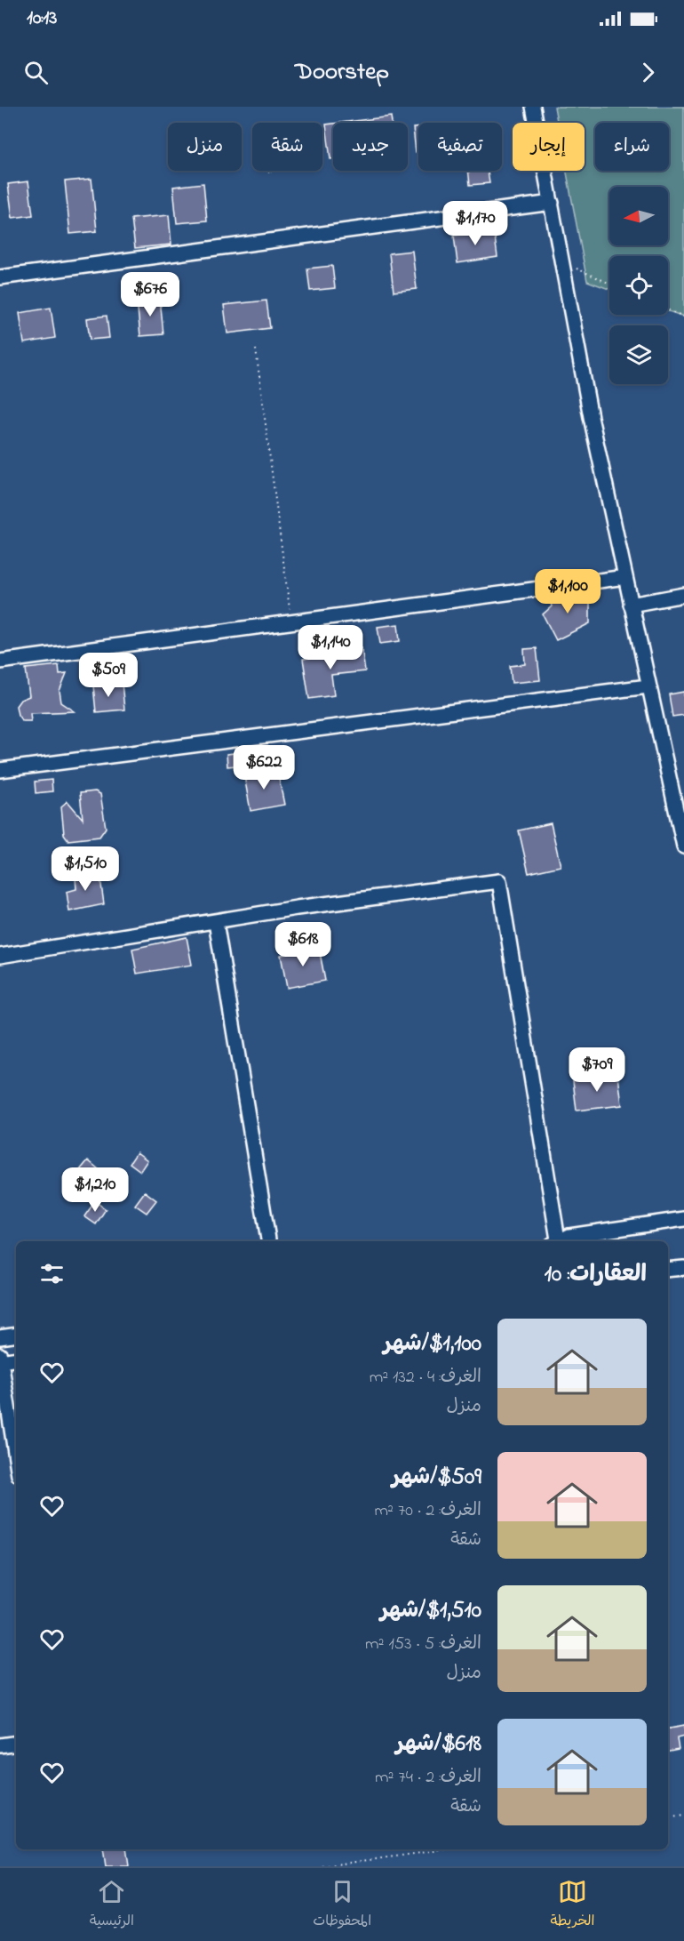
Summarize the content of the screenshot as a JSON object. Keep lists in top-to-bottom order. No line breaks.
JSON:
{"north":"left","page":{"status":"10:13","header":"Doorstep","chip":["شراء","إيجار","تصفية","جديد","شقة","منزل"],"price":["$1,170","$676","$1,100","$1,140","$509","$622","$1,510","$618","$709","$1,210"],"heading":"العقارات: 10","list":[{"name":"$1,100/شهر","note":"الغرف: 4 · 132 m² · منزل"},{"name":"$509/شهر","note":"الغرف: 2 · 70 m² · شقة"},{"name":"$1,510/شهر","note":"الغرف: 5 · 153 m² · منزل"},{"name":"$618/شهر","note":"الغرف: 2 · 74 m² · شقة"}],"tabs":["الخريطة","المحفوظات","الرئيسية"]}}
